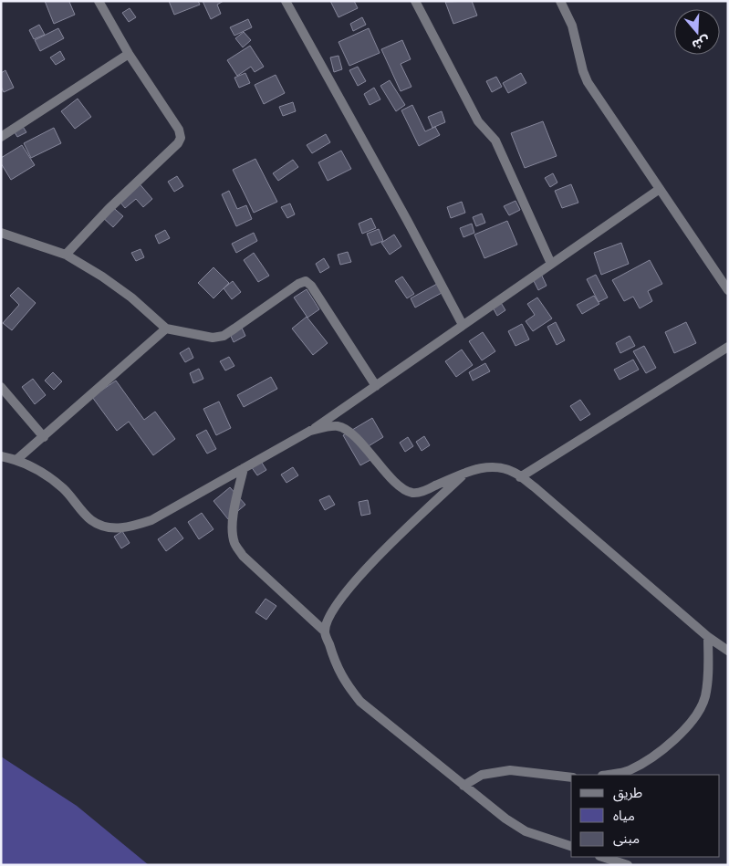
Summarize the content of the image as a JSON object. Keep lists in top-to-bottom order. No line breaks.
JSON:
{"legend":["طريق","مياه","مبنى"],"north":"bottom"}
